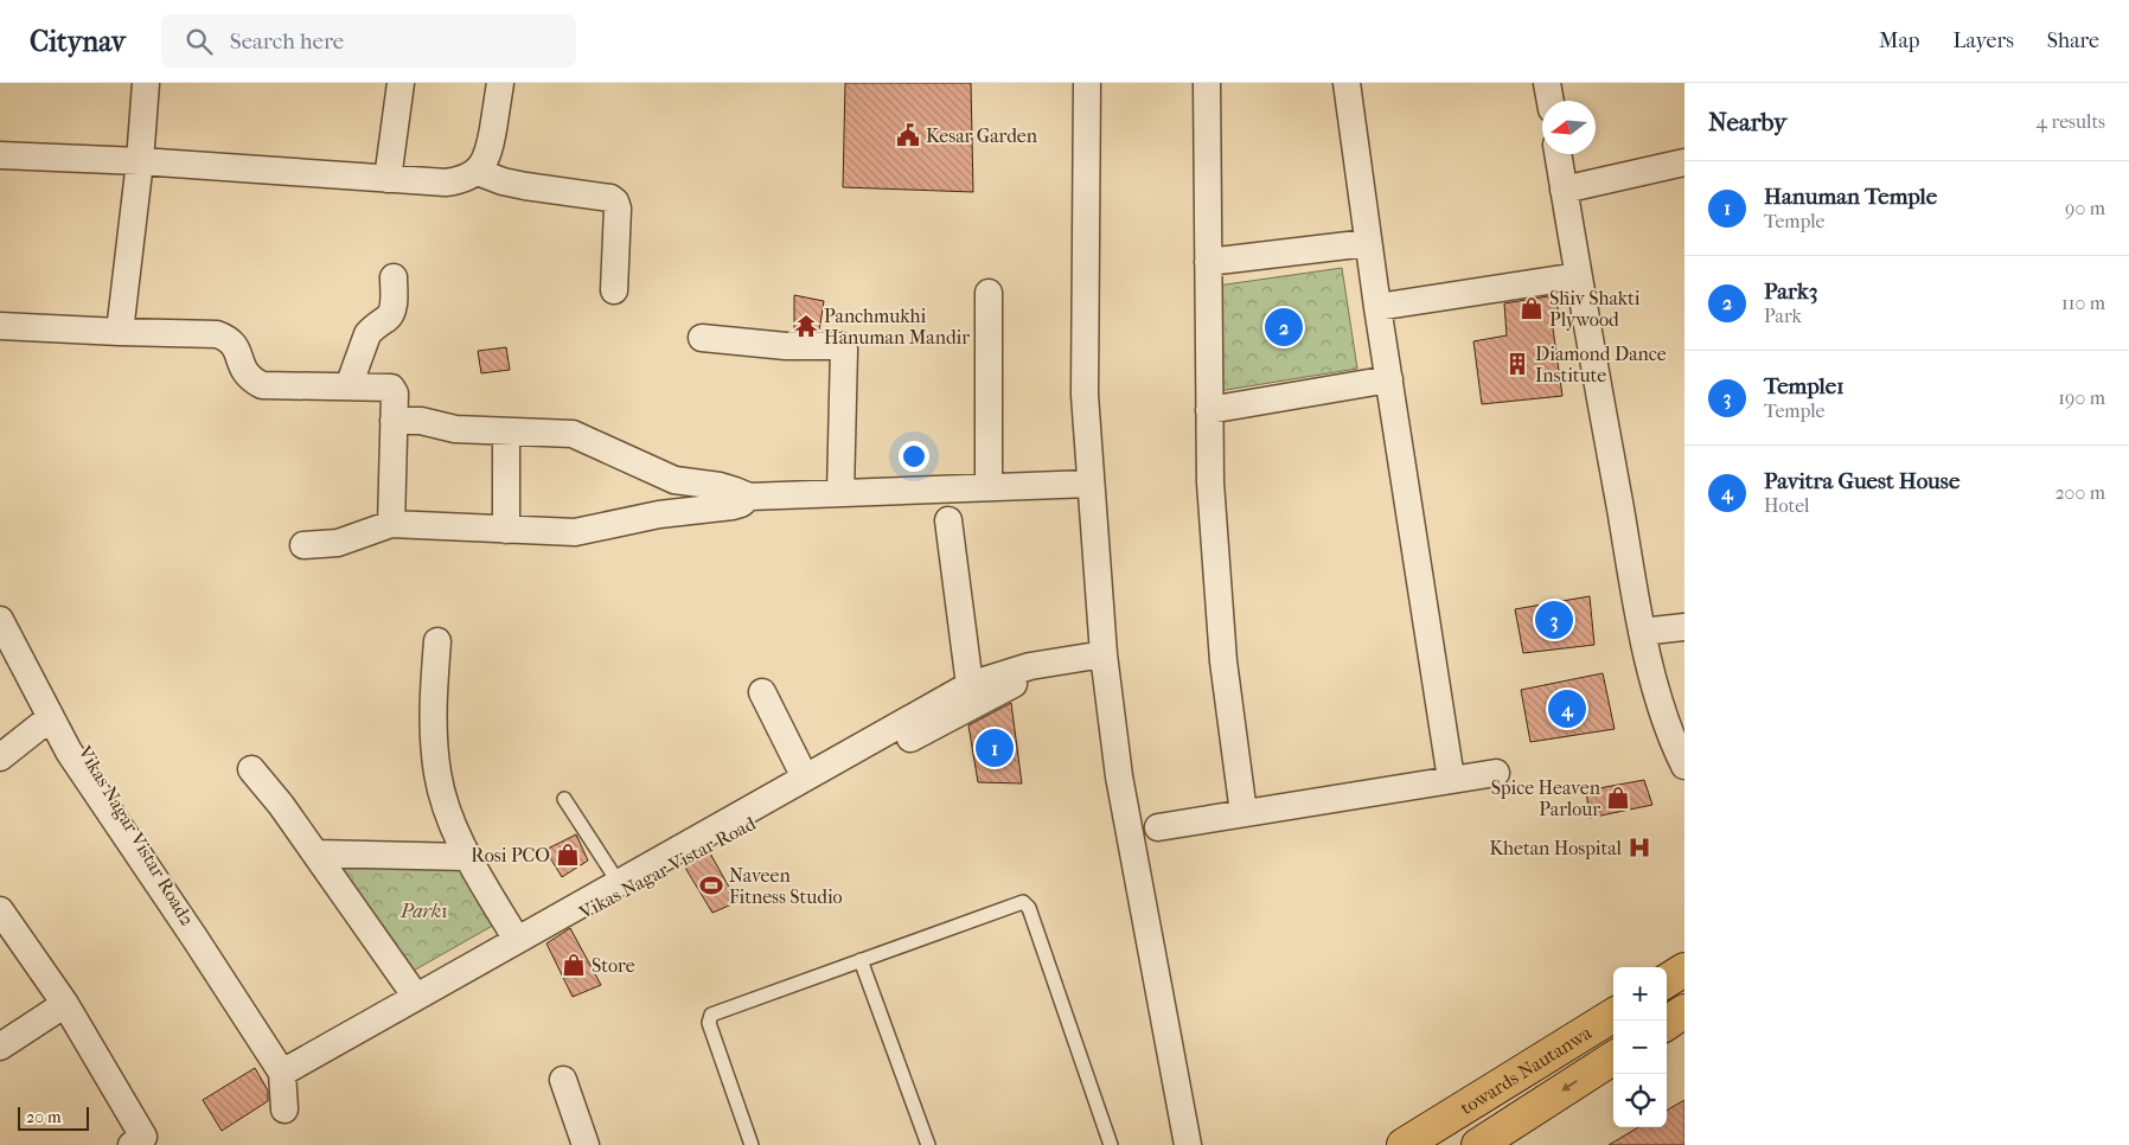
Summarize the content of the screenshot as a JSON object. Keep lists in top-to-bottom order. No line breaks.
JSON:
{"streets":{"main road":["towards Nautanwa"],"street":["Vikas Nagar Vistar Road2","Vikas Nagar Vistar Road"]},"crossings":[["Vikas Nagar Vistar Road2","Vikas Nagar Vistar Road"]],"parks":["Park1"],"places":{"public building":["Kesar Garden"],"shop":["Shiv Shakti Plywood","Spice Heaven Parlour","Rosi PCO","Store"],"temple":["Panchmukhi Hanuman Mandir"],"building":["Diamond Dance Institute"],"hospital":["Khetan Hospital"],"sports":["Naveen Fitness Studio"]},"scale_bar":"20 m","north":"left","page":{"header":"Citynav","search":"Search here","nav":["Map","Layers","Share"],"heading":["Nearby","4 results"],"list":[{"mark":"1","name":"Hanuman Temple","note":"Temple","value":"90 m"},{"mark":"2","name":"Park3","note":"Park","value":"110 m"},{"mark":"3","name":"Temple1","note":"Temple","value":"190 m"},{"mark":"4","name":"Pavitra Guest House","note":"Hotel","value":"200 m"}],"pins":["2","3","4","1"],"map_buttons":["+","−"],"scale":"20 m"}}
